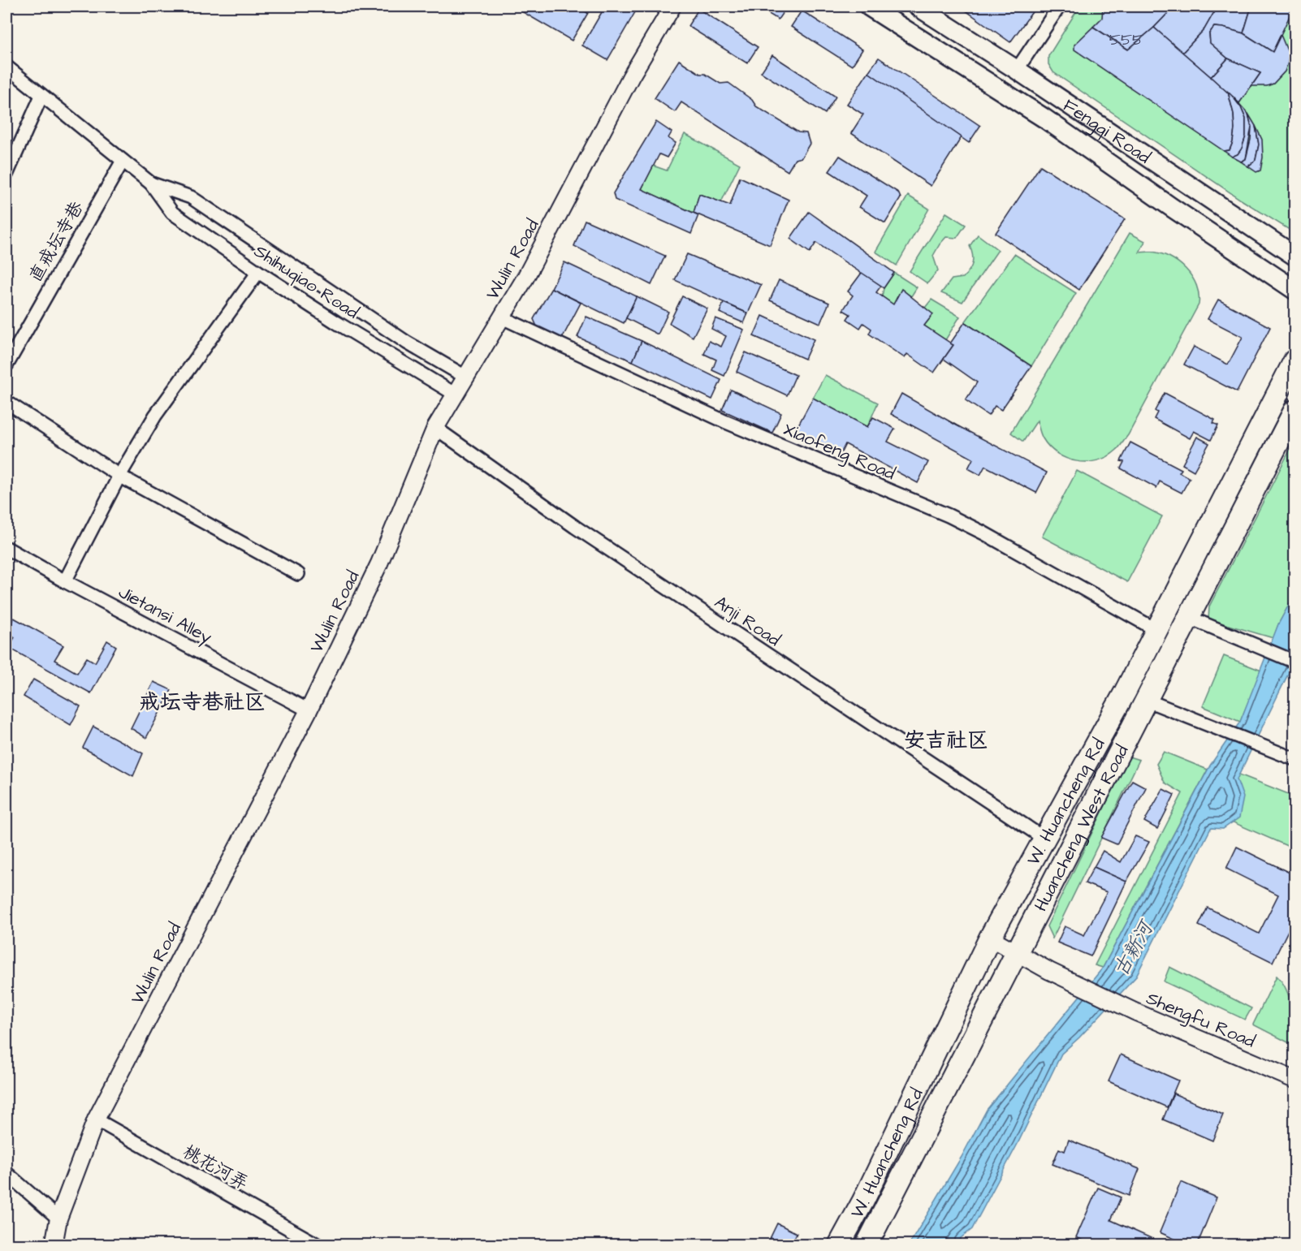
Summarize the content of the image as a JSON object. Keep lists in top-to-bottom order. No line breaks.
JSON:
{"streets":{"main road":["Fengqi Road","W. Huancheng Rd","Huancheng West Road"],"street":["直戒坛寺巷","Wulin Road","Shihuqiao Road","Xiaofeng Road","Jietansi Alley","Anji Road","Shengfu Road","桃花河弄"]},"crossings":[["直戒坛寺巷","Shihuqiao Road"],["Wulin Road","Shihuqiao Road"],["Wulin Road","Xiaofeng Road"],["Wulin Road","Jietansi Alley"],["Wulin Road","Anji Road"],["Wulin Road","桃花河弄"],["Xiaofeng Road","W. Huancheng Rd"],["Anji Road","W. Huancheng Rd"],["W. Huancheng Rd","Shengfu Road"],["Huancheng West Road","Shengfu Road"]],"districts":["戒坛寺巷社区","安吉社区"],"water":["古新河"],"house_numbers":["555"]}
